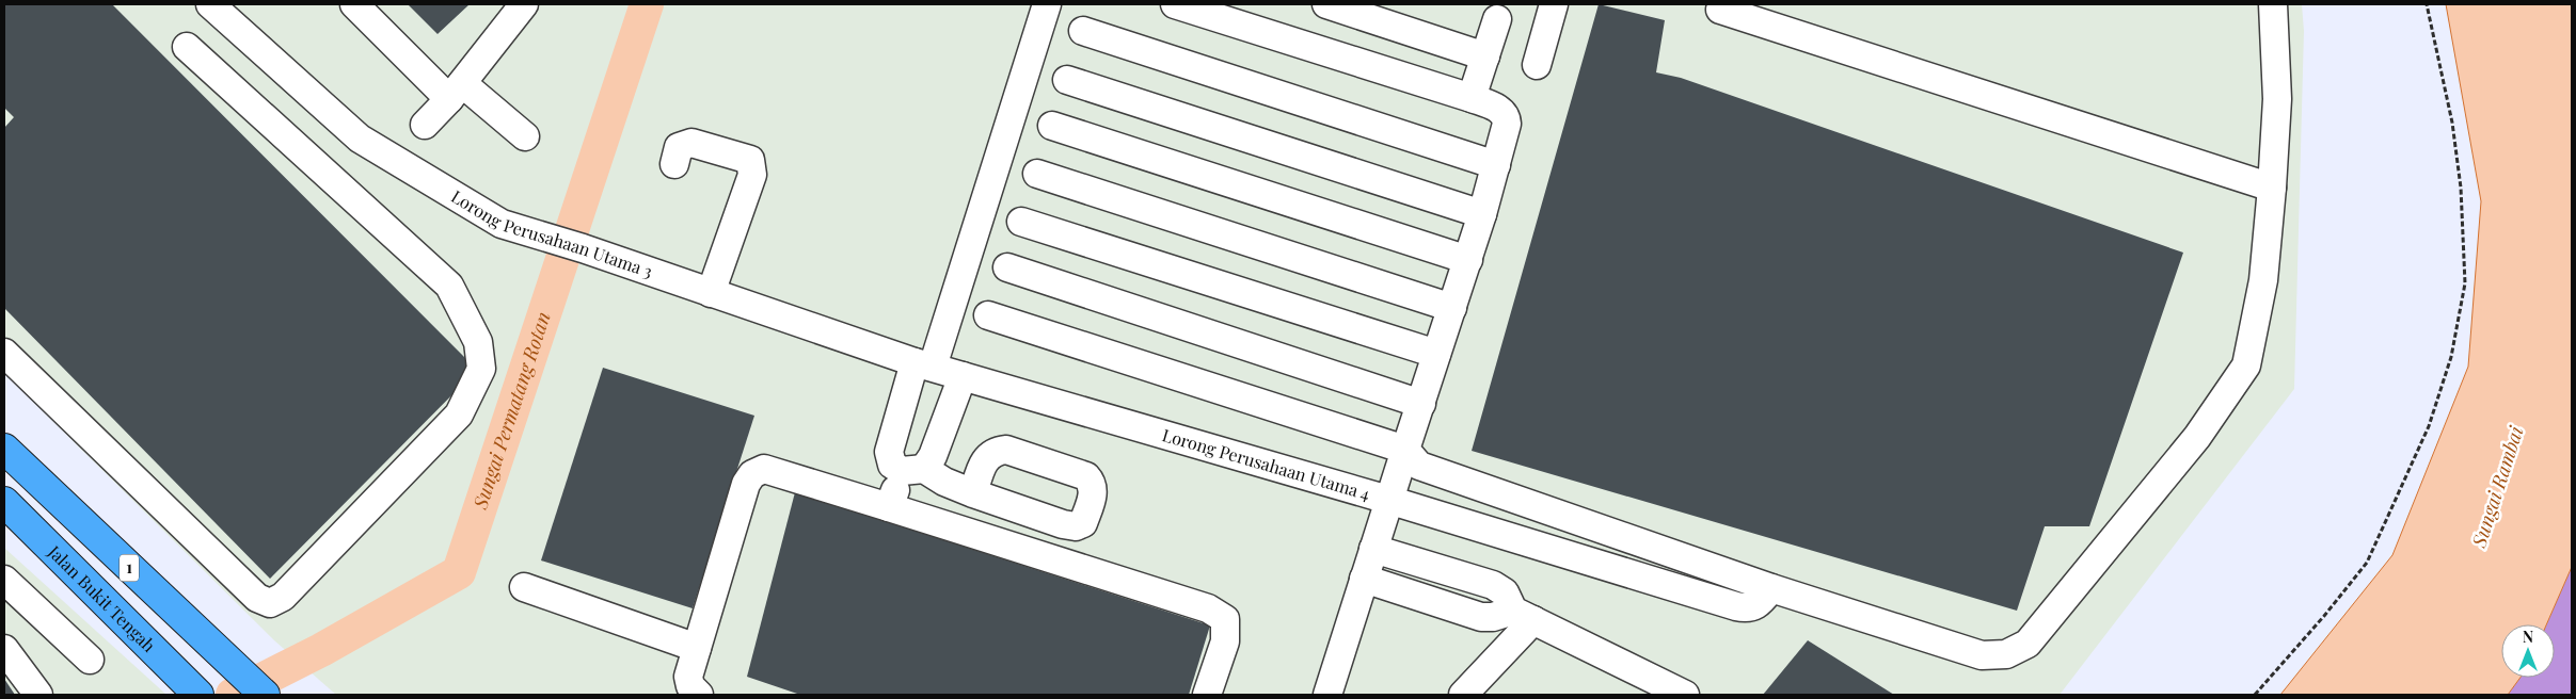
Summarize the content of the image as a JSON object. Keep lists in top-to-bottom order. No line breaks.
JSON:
{"streets":{"highway":["1","Jalan Bukit Tengah"],"street":["Lorong Perusahaan Utama 3","Lorong Perusahaan Utama 4"]},"crossings":[["Lorong Perusahaan Utama 3","Lorong Perusahaan Utama 4"]],"water":["Sungai Permatang Rotan","Sungai Rambai"],"north":"top"}
